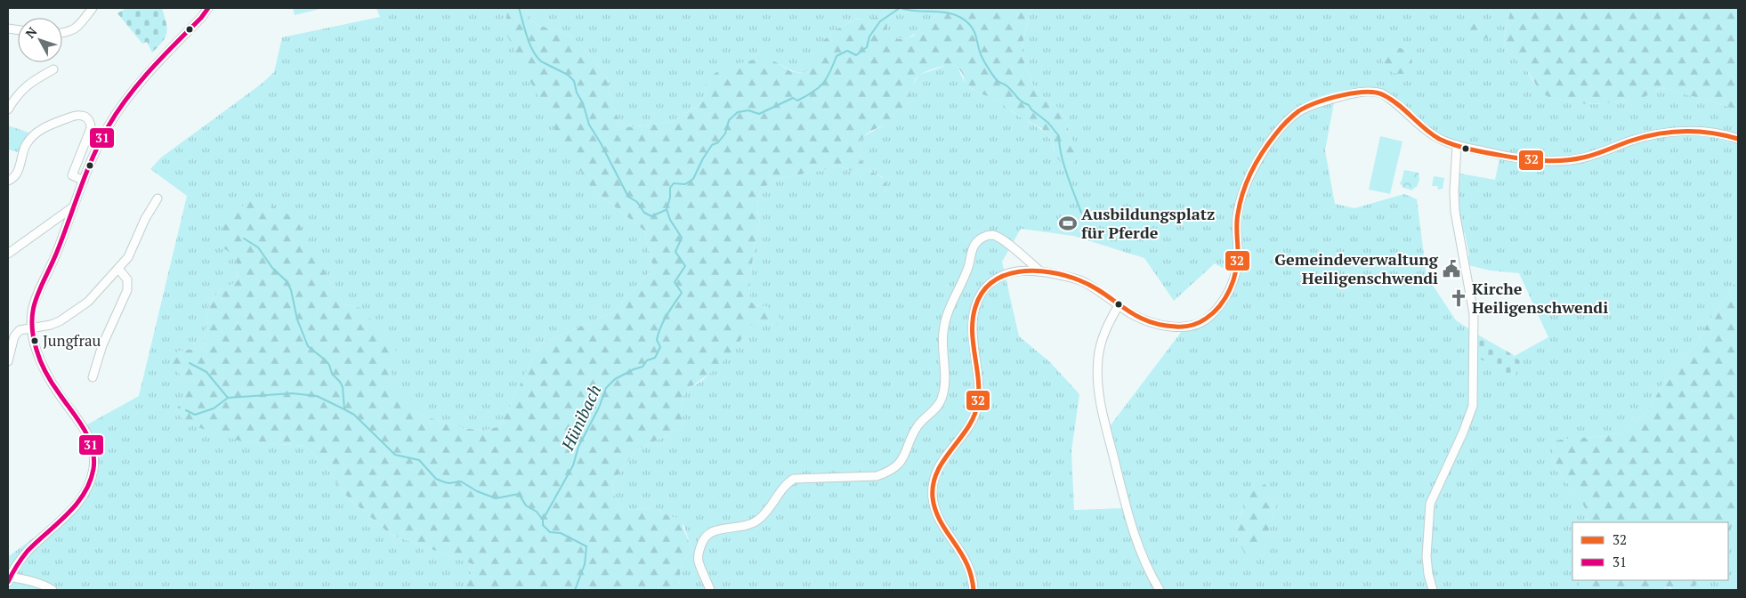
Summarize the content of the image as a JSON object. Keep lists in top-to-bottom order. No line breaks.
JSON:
{"water":["Hünibach"],"places":{"sports":["Ausbildungsplatz für Pferde"],"public building":["Gemeindeverwaltung Heiligenschwendi"],"church":["Kirche Heiligenschwendi"],"other":["Jungfrau"]},"lines":["transit line 31","transit line 32"],"legend":["32","31"],"north":"top left"}
